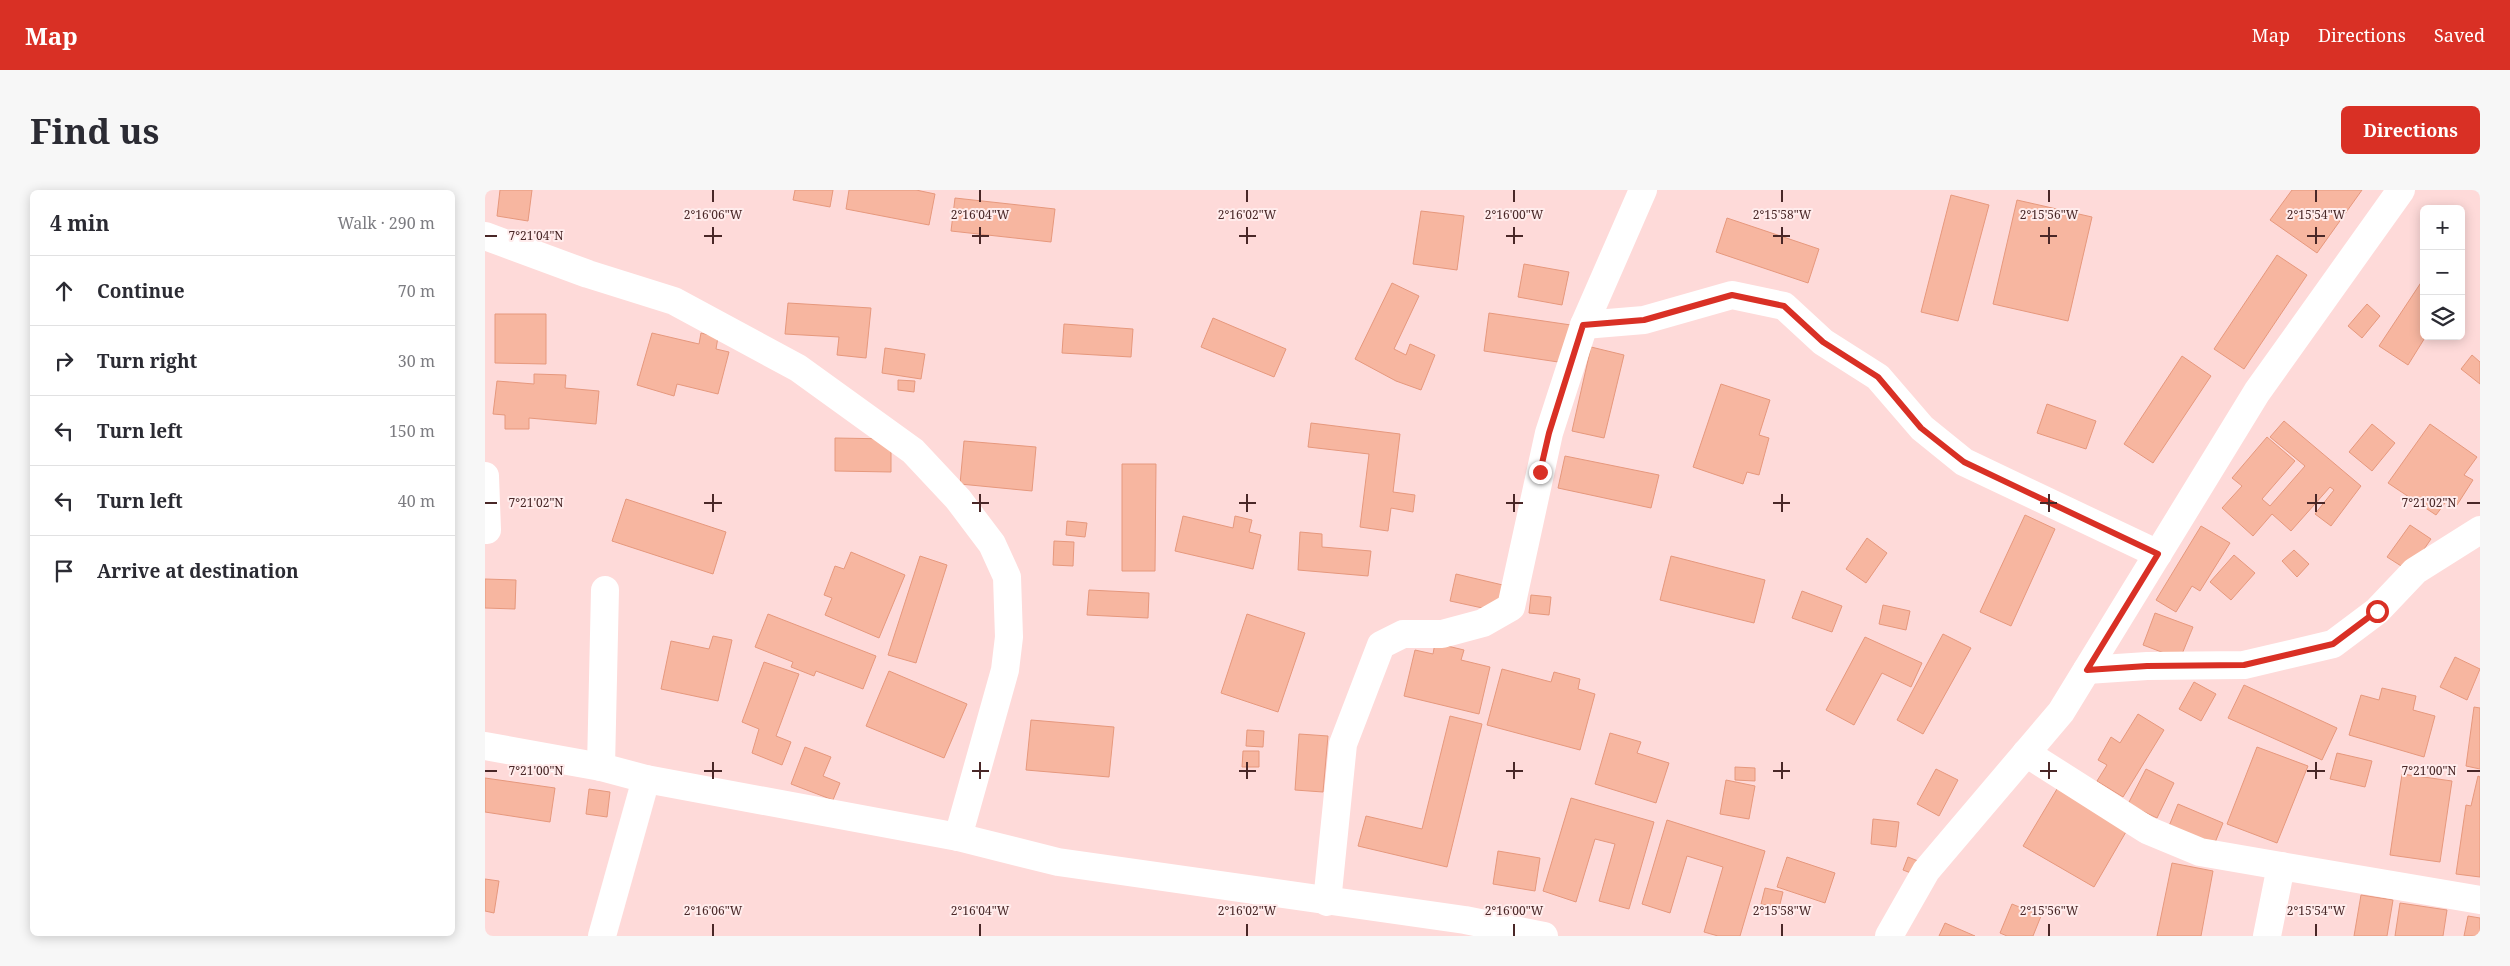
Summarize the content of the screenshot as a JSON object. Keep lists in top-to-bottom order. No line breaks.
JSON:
{"page":{"header":"Map","nav":["Map","Directions","Saved"],"buttons":"Directions","title":"Find us","heading":["4 min","Walk · 290 m"],"map_buttons":["+","−"],"list":[["Continue","70 m"],["Turn right","30 m"],["Turn left","150 m"],["Turn left","40 m"],"Arrive at destination"]},"coordinates":["2°16'06\"W","2°16'04\"W","2°16'02\"W","2°16'00\"W","2°15'58\"W","2°15'56\"W","2°15'54\"W","7°21'04\"N","7°21'02\"N","7°21'00\"N"]}
